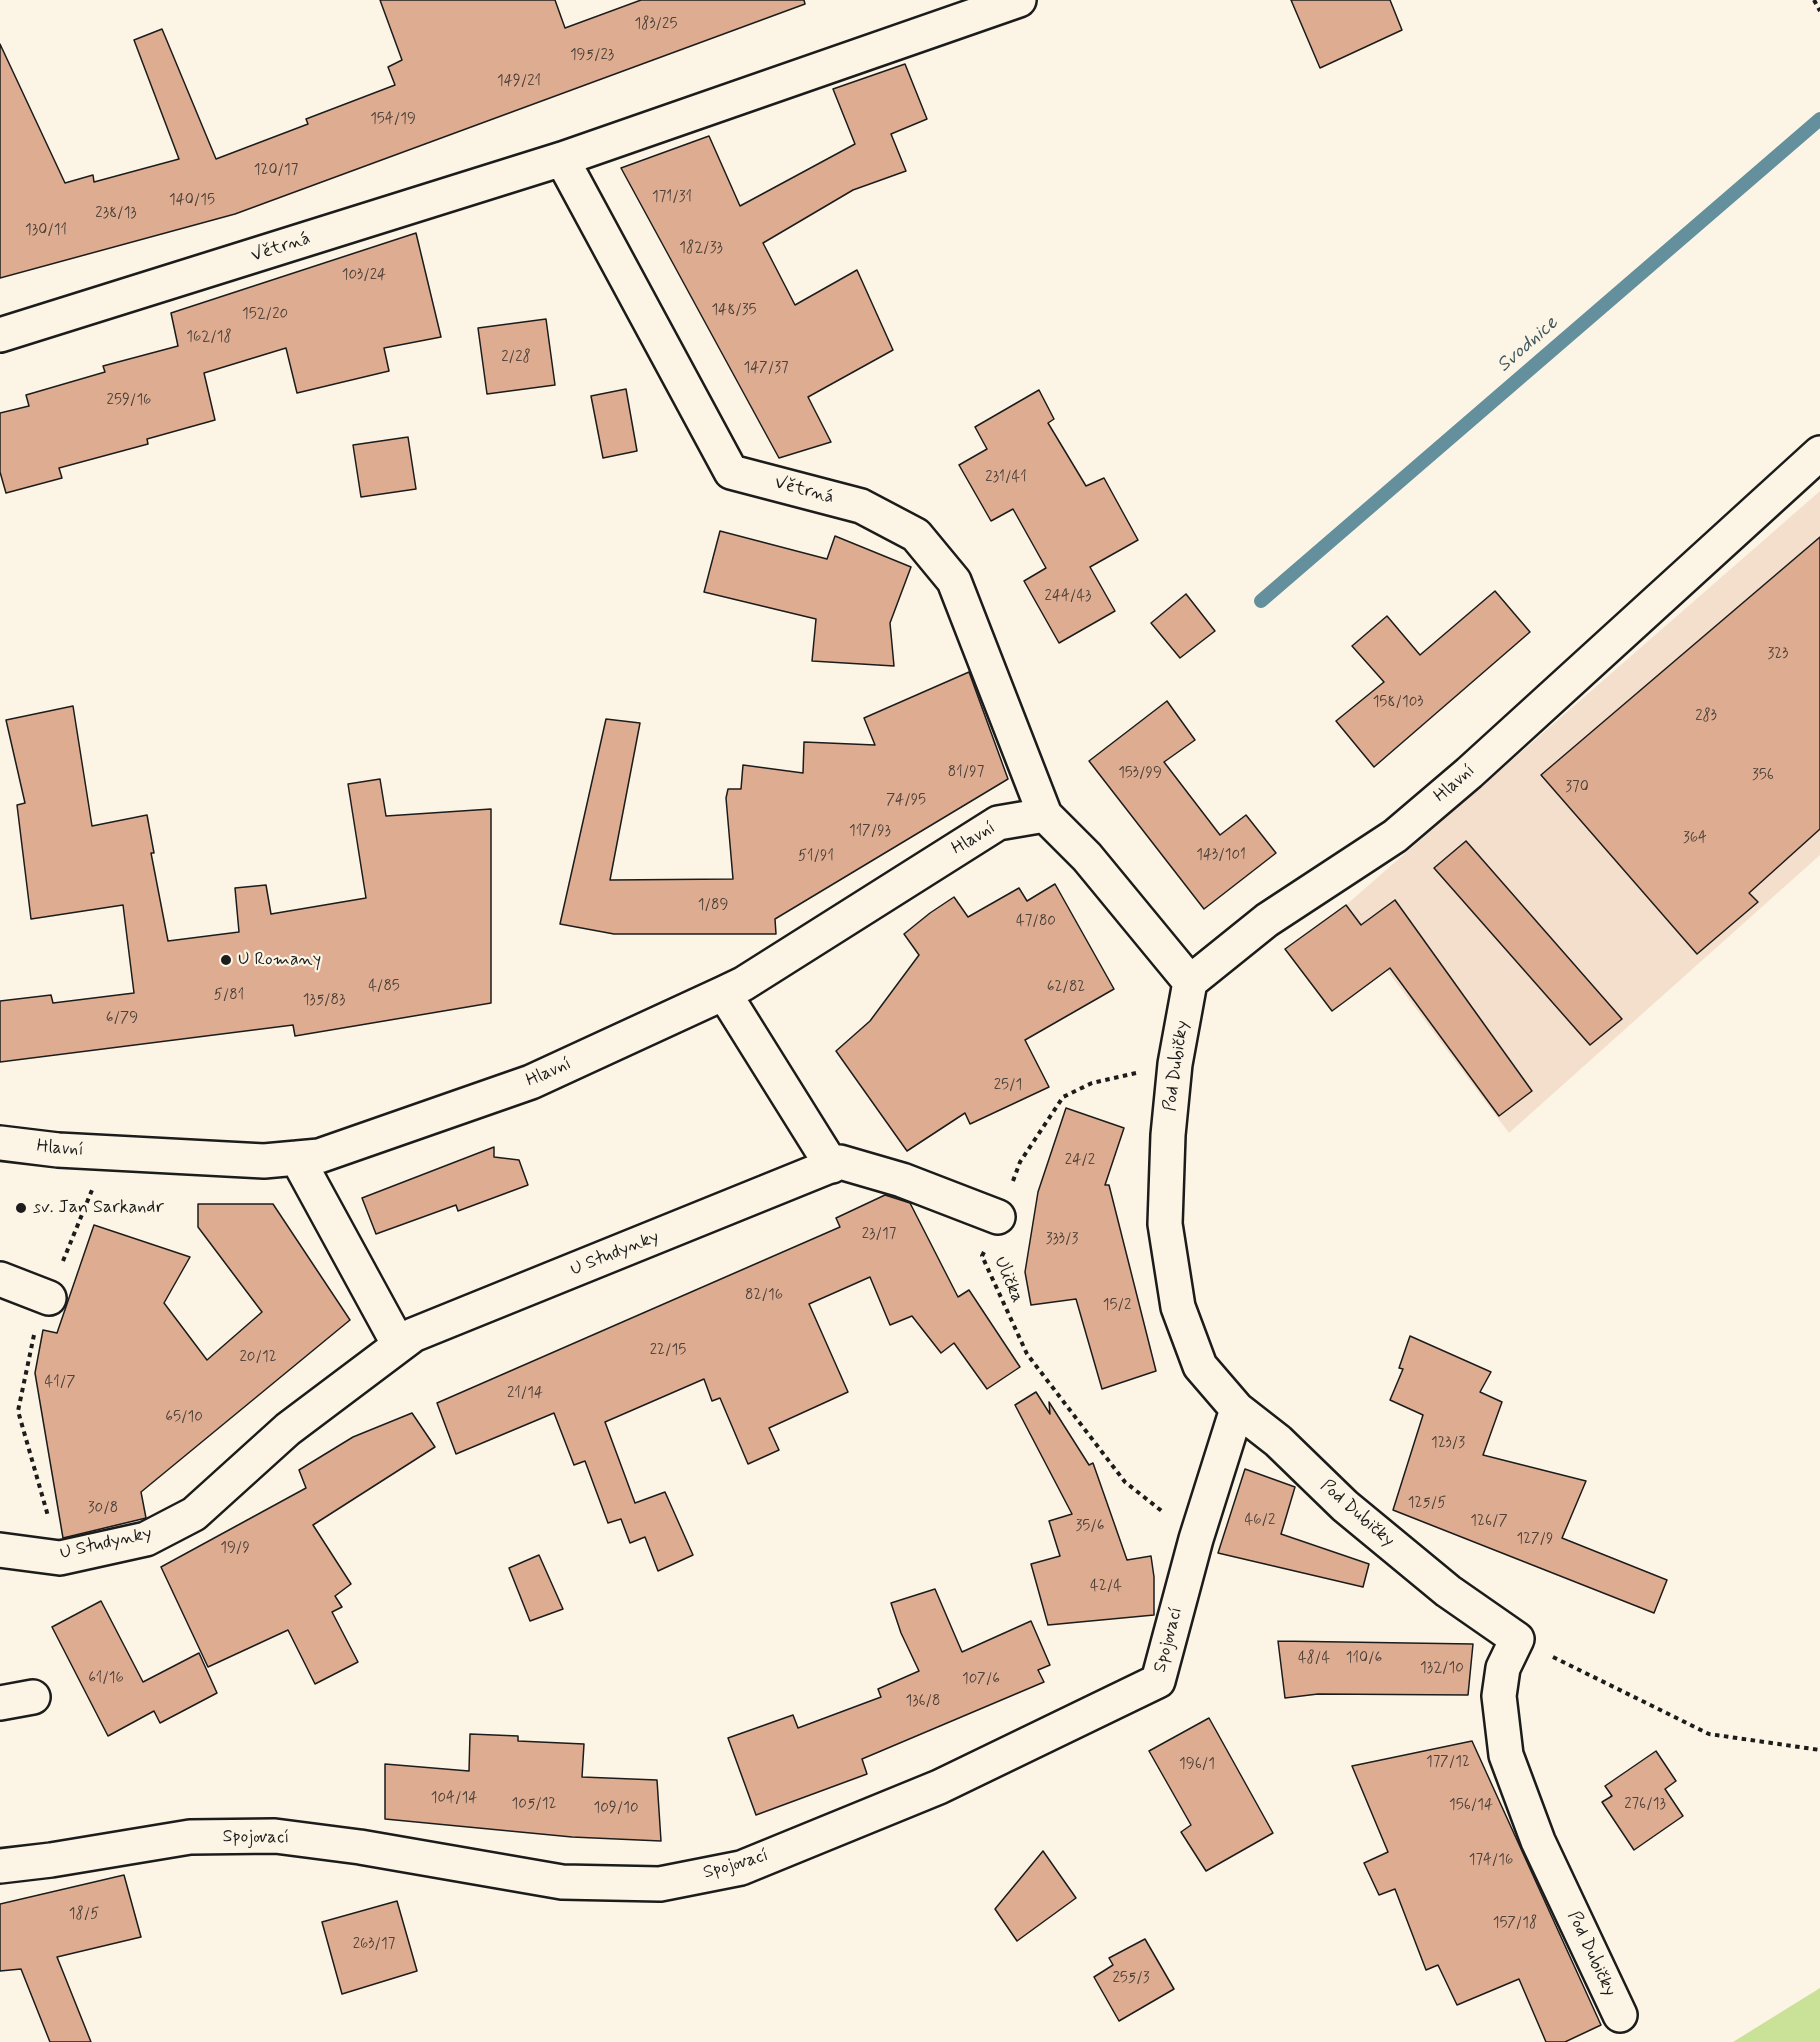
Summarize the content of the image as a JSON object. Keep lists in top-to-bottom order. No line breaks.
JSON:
{"streets":{"street":["Větrná","Hlavní","Pod Dubičky","U Studynky","Spojovací"],"path":["Ulička"]},"crossings":[["Větrná","Hlavní"],["Hlavní","Pod Dubičky"],["Pod Dubičky","Ulička"],["Pod Dubičky","Spojovací"],["U Studynky","Ulička"],["Ulička","Spojovací"]],"water":["Svodnice"],"places":["U Romany","sv. Jan Sarkandr"],"house_numbers":["183/25","195/23","149/21","154/19","120/17","171/31","140/15","238/13","130/11","182/33","103/24","148/35","152/20","162/18","2/28","147/37","259/16","231/41","244/43","323","158/103","283","81/97","153/99","356","370","74/95","117/93","364","143/101","51/91","1/89","47/80","4/85","62/82","5/81","135/83","6/79","25/1","24/2","23/17","333/3","82/16","15/2","22/15","20/12","41/7","21/14","65/10","123/3","125/5","30/8","46/2","126/7","35/6","127/9","19/9","42/4","48/4","110/6","132/10","61/16","107/6","136/8","177/12","196/1","104/14","105/12","276/13","156/14","109/10","174/16","18/5","157/18","263/17","255/3"]}
